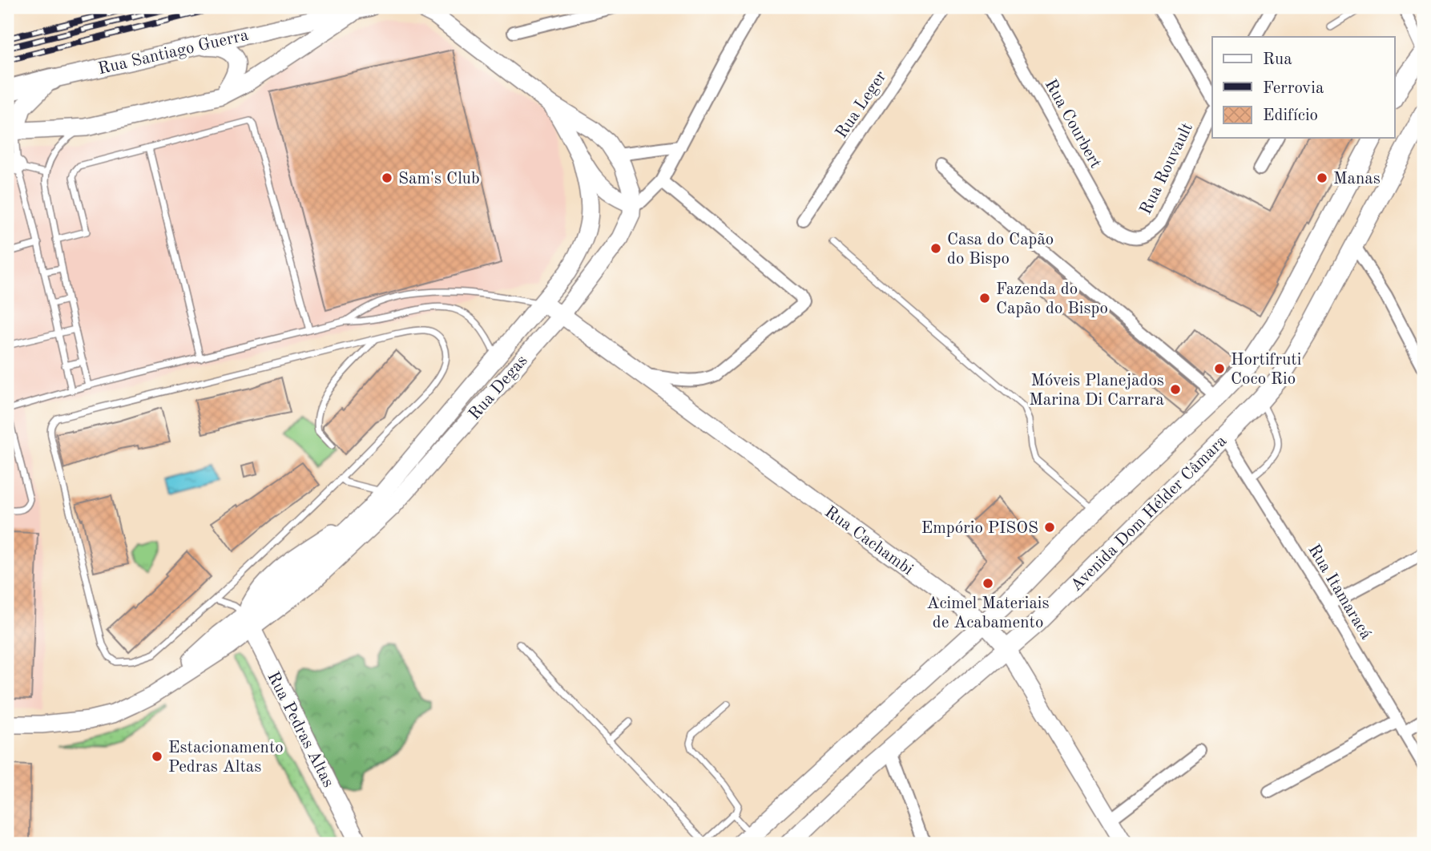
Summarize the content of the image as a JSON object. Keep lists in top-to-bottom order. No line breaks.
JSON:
{"streets":{"main road":["Rua Santiago Guerra","Rua Degas","Avenida Dom Hélder Câmara","Rua Cachambi","Rua Pedras Altas"],"street":["Rua Leger","Rua Courbert","Rua Rouvault","Rua Itamaracá"]},"crossings":[["Rua Courbert","Rua Rouvault"],["Rua Degas","Rua Cachambi"],["Rua Degas","Rua Pedras Altas"],["Avenida Dom Hélder Câmara","Rua Cachambi"],["Avenida Dom Hélder Câmara","Rua Itamaracá"]],"places":["Sam's Club","Manas","Casa do Capão do Bispo","Fazenda do Capão do Bispo","Hortifruti Coco Rio","Móveis Planejados Marina Di Carrara","Empório PISOS","Acimel Materiais de Acabamento","Estacionamento Pedras Altas"],"legend":["Rua","Ferrovia","Edifício"]}
